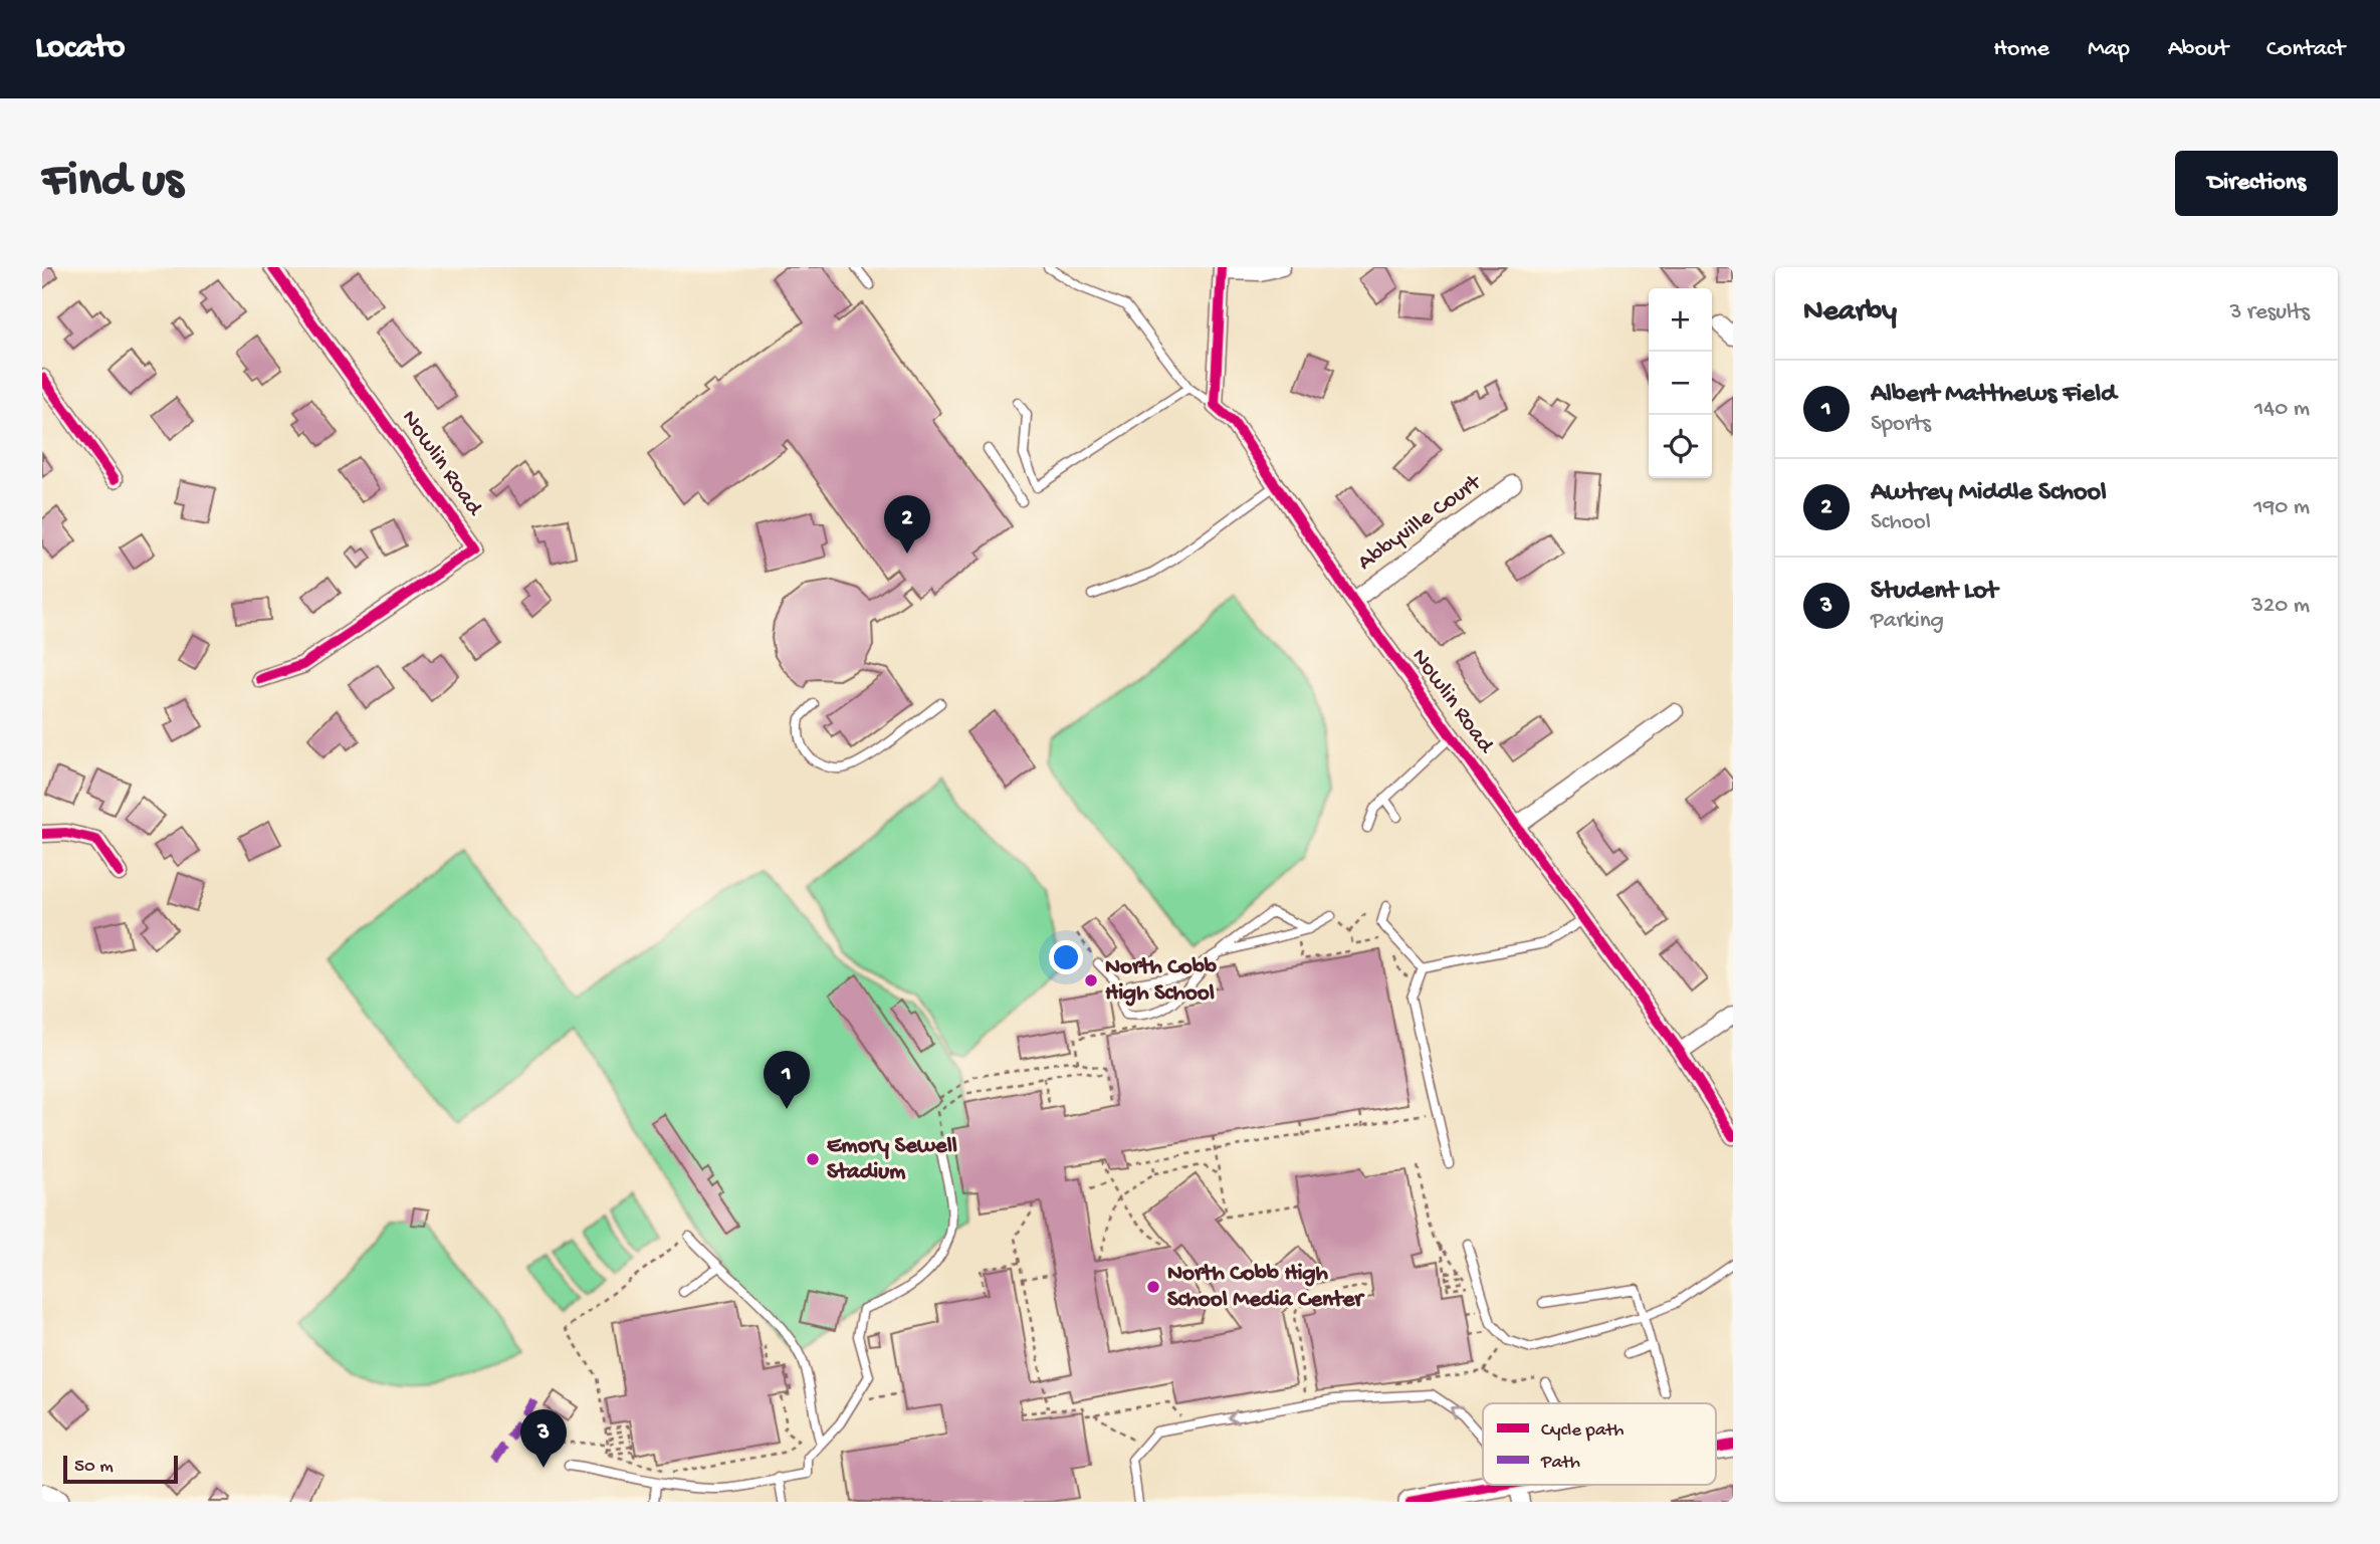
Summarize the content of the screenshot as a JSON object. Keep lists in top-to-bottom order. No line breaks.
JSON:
{"streets":{"street":["Nowlin Road","Abbyville Court"]},"crossings":[["Nowlin Road","Abbyville Court"]],"places":["North Cobb High School","Emory Sewell Stadium","North Cobb High School Media Center"],"legend":["Cycle path","Path"],"scale_bar":"50 m","page":{"header":"Locato","nav":["Home","Map","About","Contact"],"buttons":"Directions","title":"Find us","heading":["Nearby","3 results"],"map_buttons":["+","−"],"list":[{"mark":"1","name":"Albert Matthews Field","note":"Sports","value":"140 m"},{"mark":"2","name":"Awtrey Middle School","note":"School","value":"190 m"},{"mark":"3","name":"Student Lot","note":"Parking","value":"320 m"}],"pins":["2","1","3"],"scale":"50 m"}}
